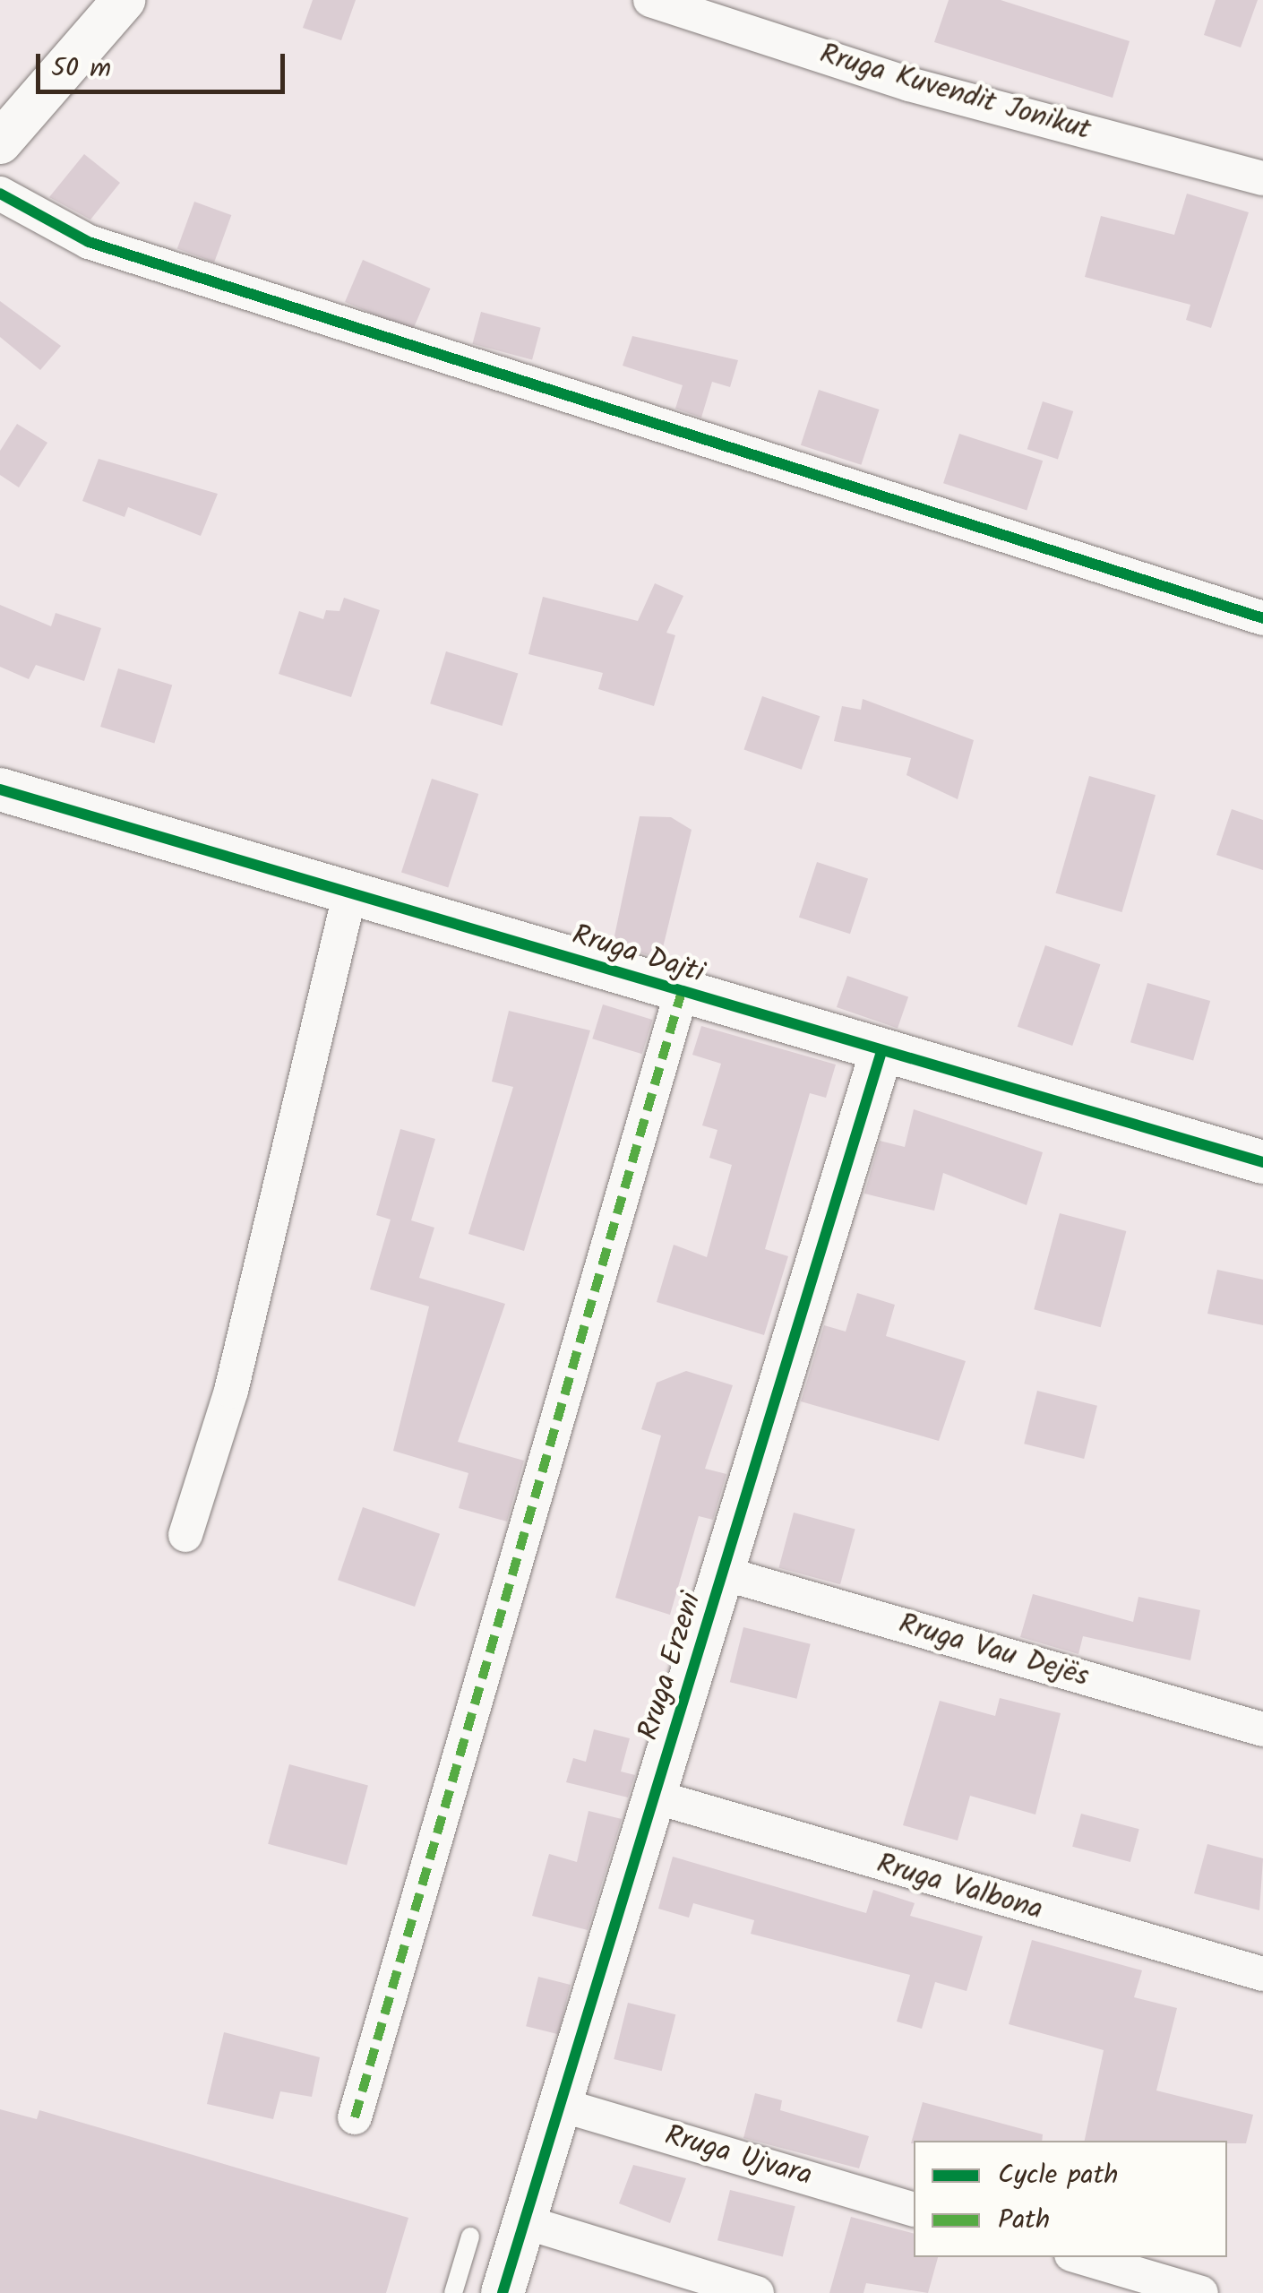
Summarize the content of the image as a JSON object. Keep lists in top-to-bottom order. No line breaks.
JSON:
{"streets":{"street":["Rruga Kuvendit Jonikut","Rruga Dajti","Rruga Vau Dejës","Rruga Erzeni","Rruga Valbona","Rruga Ujvara"]},"crossings":[["Rruga Dajti","Rruga Erzeni"],["Rruga Vau Dejës","Rruga Erzeni"],["Rruga Erzeni","Rruga Valbona"],["Rruga Erzeni","Rruga Ujvara"]],"legend":["Cycle path","Path"],"scale_bar":"50 m"}
